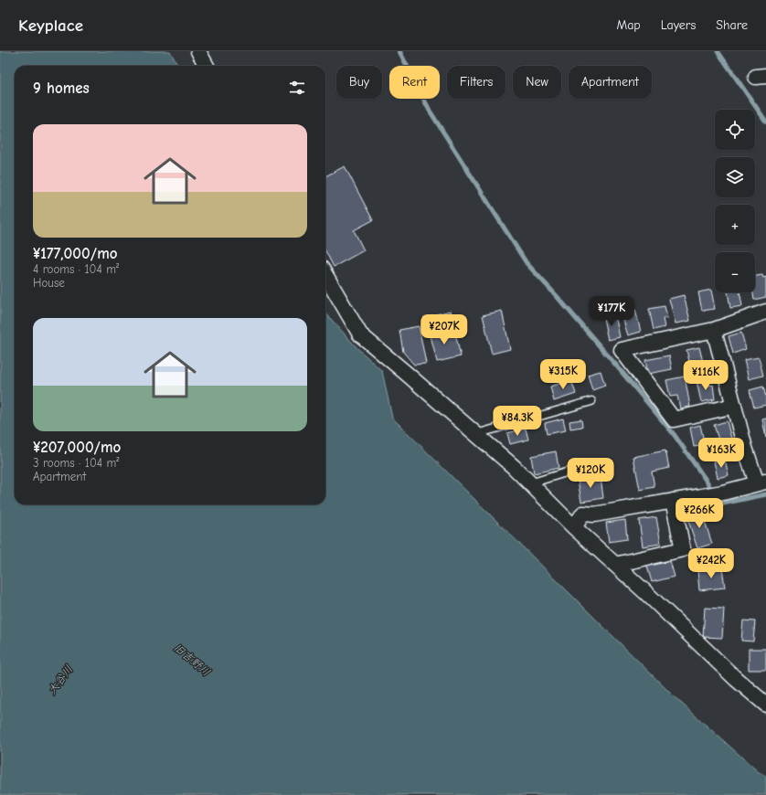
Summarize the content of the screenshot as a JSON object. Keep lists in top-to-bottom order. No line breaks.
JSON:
{"water":["旧吉野川","大谷川"],"page":{"header":"Keyplace","nav":["Map","Layers","Share"],"chip":["Buy","Rent","Filters","New","Apartment"],"heading":"9 homes","map_buttons":["+","−"],"list":[{"name":"¥177,000/mo","note":"4 rooms · 104 m² · House"},{"name":"¥207,000/mo","note":"3 rooms · 104 m² · Apartment"}],"price":["¥177K","¥207K","¥315K","¥116K","¥84.3K","¥163K","¥120K","¥266K","¥242K"]}}
